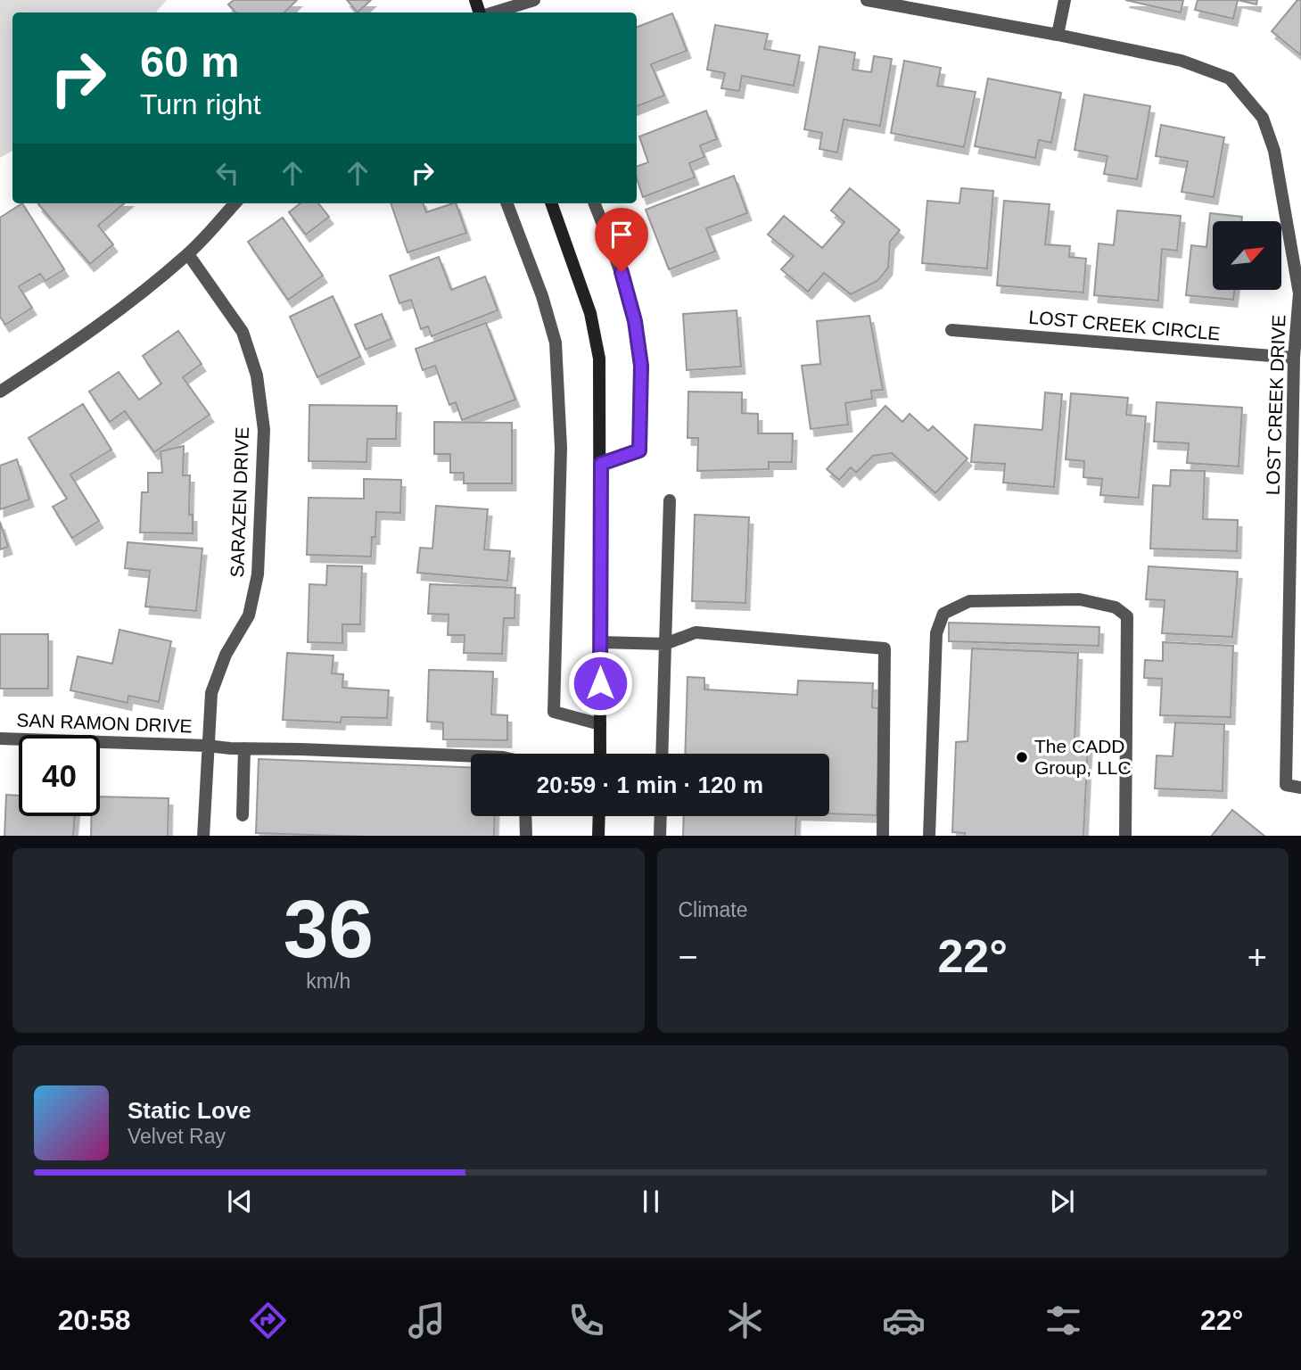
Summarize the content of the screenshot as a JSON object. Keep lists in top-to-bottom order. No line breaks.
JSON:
{"streets":{"street":["LOST CREEK CIRCLE","LOST CREEK DRIVE","SARAZEN DRIVE","SAN RAMON DRIVE"]},"crossings":[["LOST CREEK CIRCLE","LOST CREEK DRIVE"],["SARAZEN DRIVE","SAN RAMON DRIVE"]],"places":["The CADD Group, LLC"],"north":"top right","page":{"turn":["60 m","Turn right"],"limit":"40","trip":"20:59 · 1 min · 120 m","tile":[["36","km/h"],"Climate"],"heat":["−","22°","+"],"song":["Static Love","Velvet Ray"],"tabs":["20:58","22°"]}}
